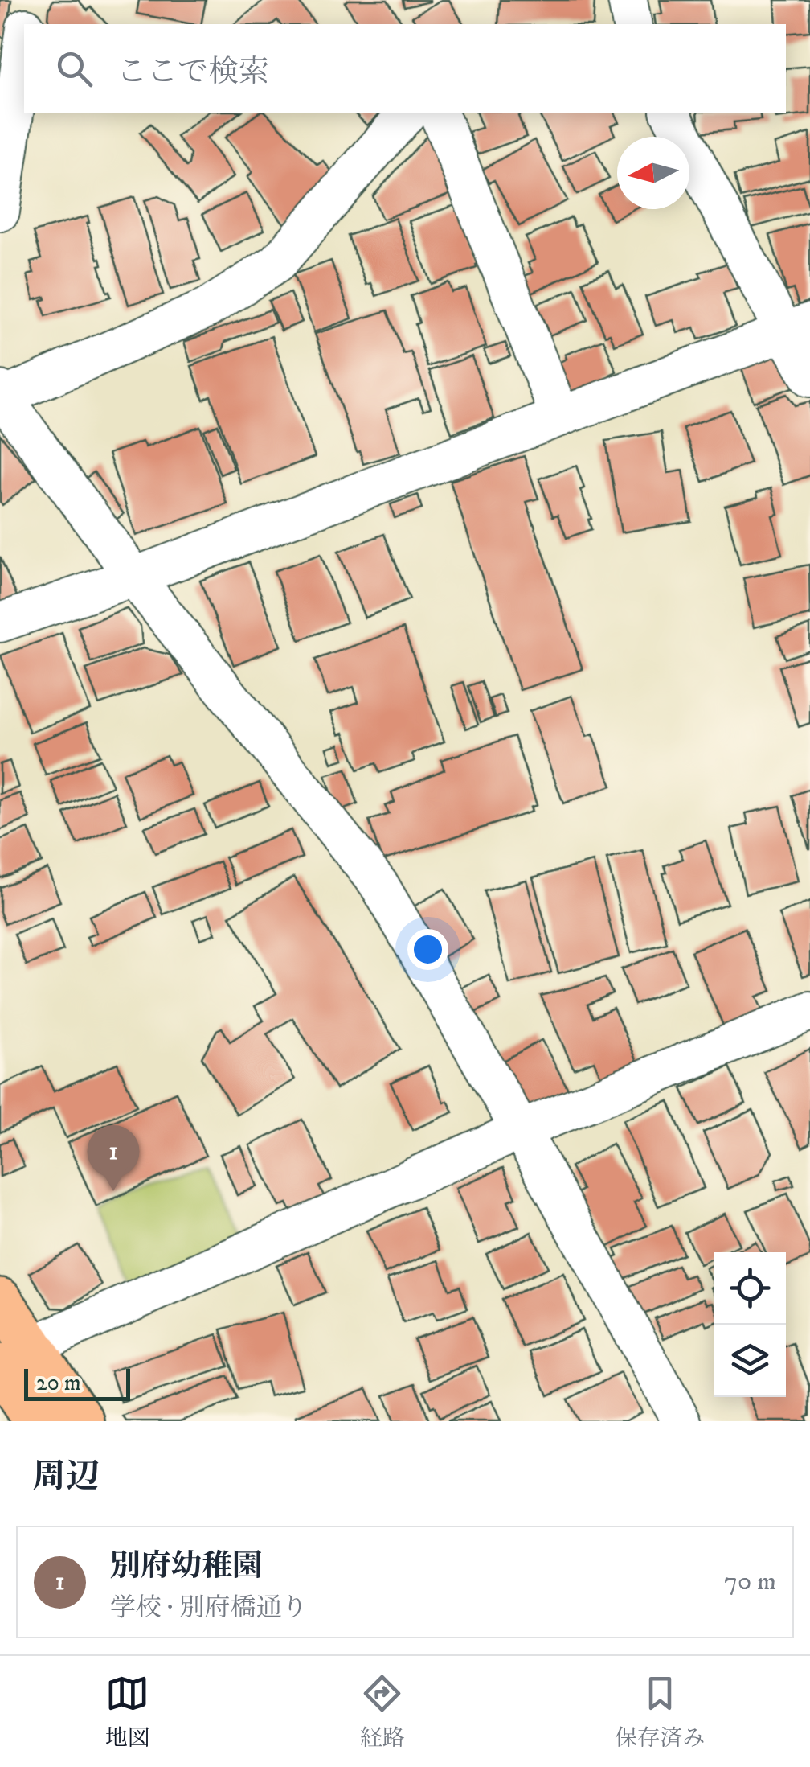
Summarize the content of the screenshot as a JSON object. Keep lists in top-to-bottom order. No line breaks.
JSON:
{"scale_bar":"20 m","north":"left","page":{"search":"ここで検索","pins":"1","scale":"20 m","heading":"周辺","list":[{"mark":"1","name":"別府幼稚園","note":"学校 · 別府橋通り","value":"70 m"}],"nav":["地図","経路","保存済み"]}}
